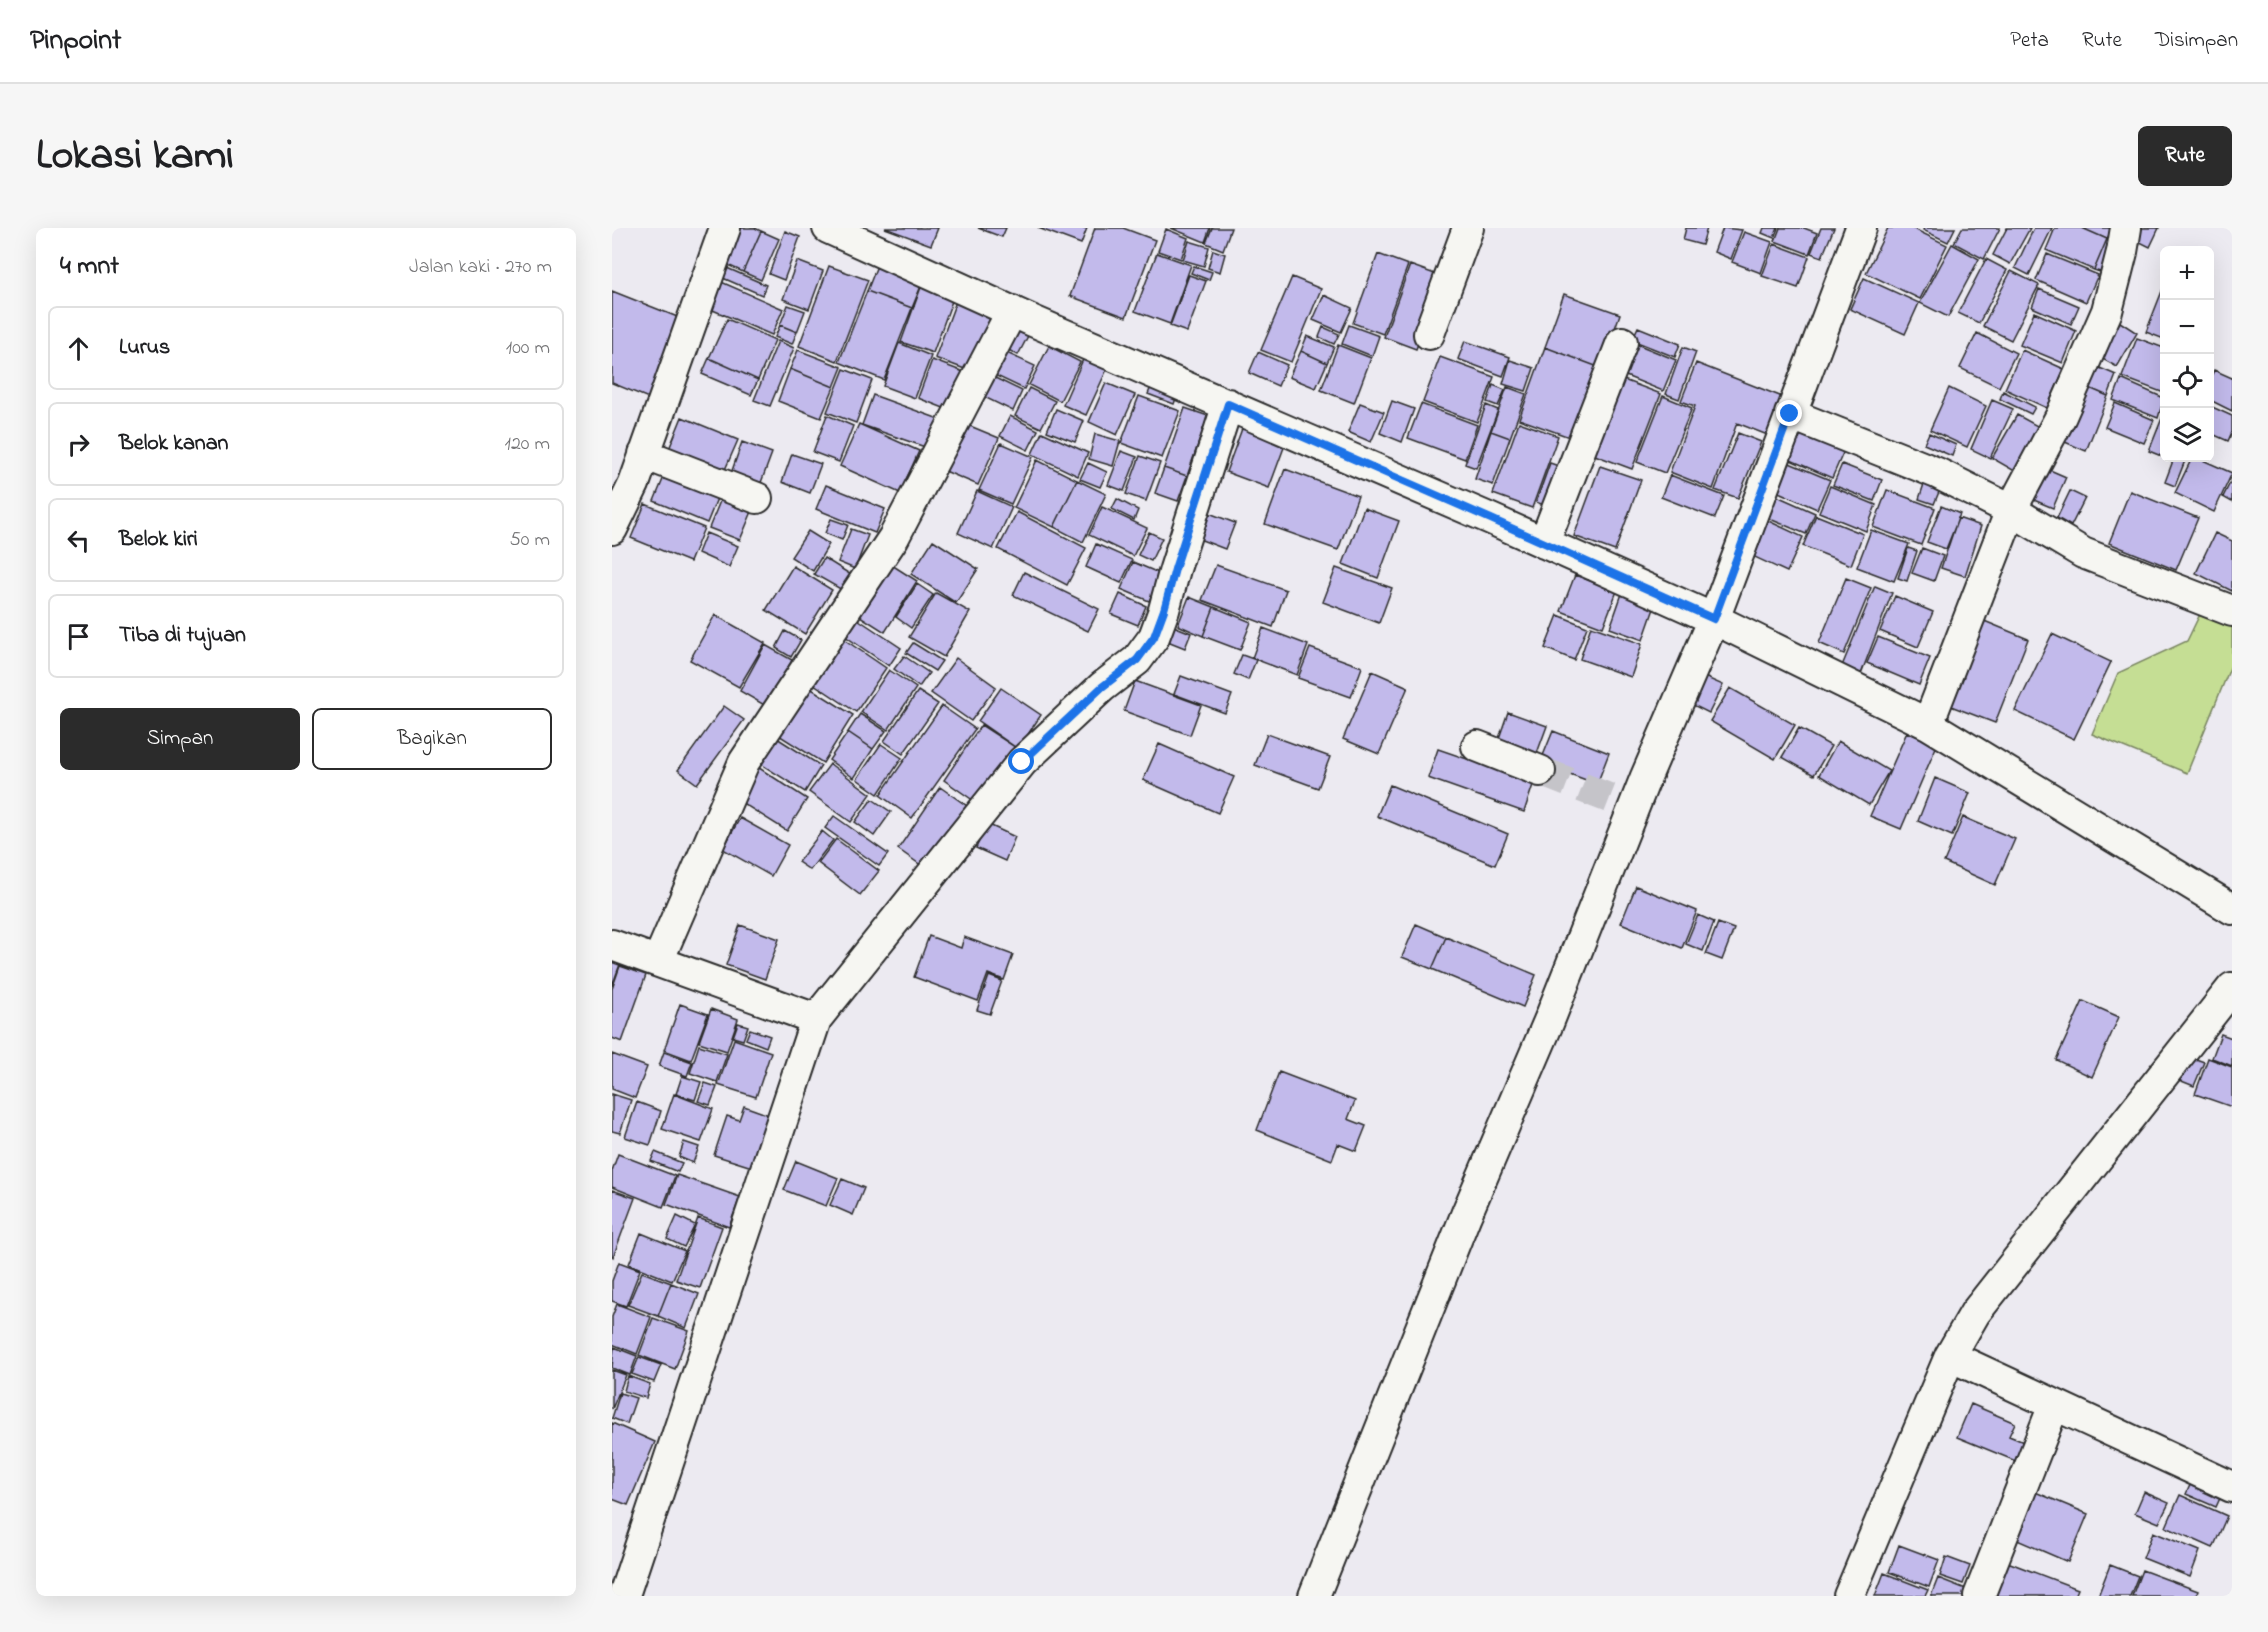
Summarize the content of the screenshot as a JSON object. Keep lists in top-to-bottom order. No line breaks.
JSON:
{"page":{"header":"Pinpoint","nav":["Peta","Rute","Disimpan"],"title":"Lokasi kami","buttons":["Rute",["Simpan","Bagikan"]],"heading":["4 mnt","Jalan kaki · 270 m"],"map_buttons":["+","−"],"list":[["Lurus","100 m"],["Belok kanan","120 m"],["Belok kiri","50 m"],"Tiba di tujuan"]}}
